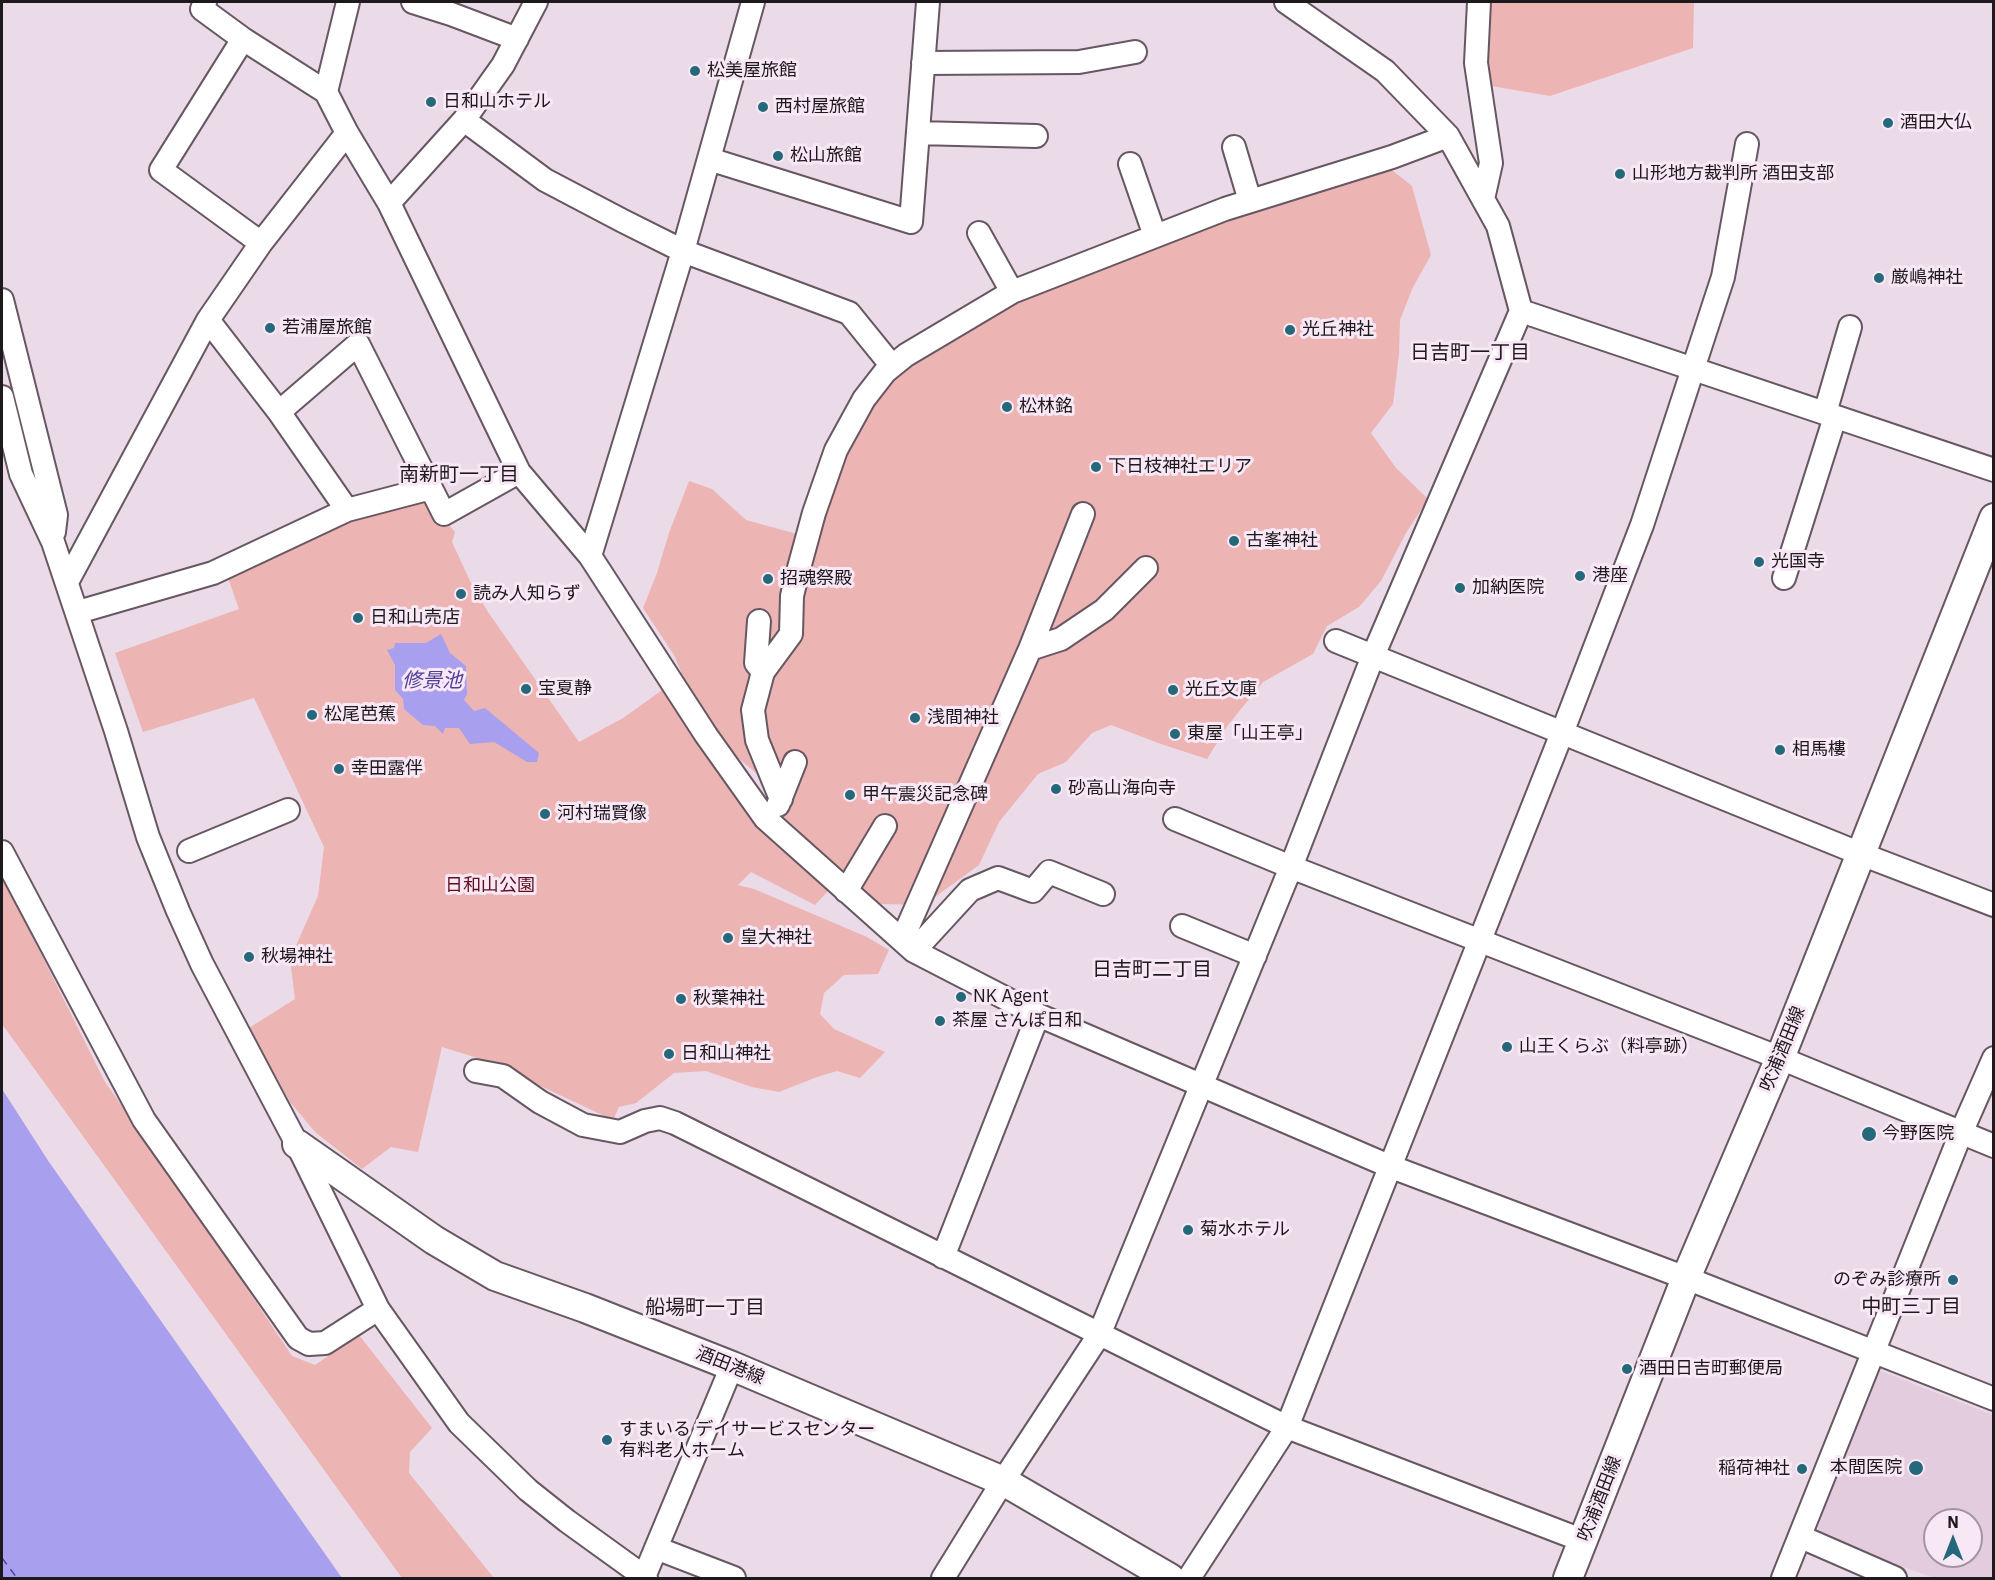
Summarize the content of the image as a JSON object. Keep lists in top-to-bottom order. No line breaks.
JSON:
{"streets":{"main road":["吹浦酒田線","酒田港線"]},"districts":["日吉町一丁目","南新町一丁目","日吉町二丁目","中町三丁目","船場町一丁目"],"water":["修景池"],"parks":["日和山公園"],"places":["松美屋旅館","日和山ホテル","西村屋旅館","酒田大仏","松山旅館","山形地方裁判所 酒田支部","厳嶋神社","若浦屋旅館","光丘神社","松林銘","下日枝神社エリア","古峯神社","光国寺","港座","招魂祭殿","加納医院","読み人知らず","日和山売店","宝夏静","光丘文庫","松尾芭蕉","浅間神社","東屋「山王亭」","相馬樓","幸田露伴","砂高山海向寺","甲午震災記念碑","河村瑞賢像","皇大神社","秋場神社","NK Agent","秋葉神社","茶屋 さんぽ日和","山王くらぶ（料亭跡）","日和山神社","今野医院","菊水ホテル","のぞみ診療所","酒田日吉町郵便局","すまいる デイサービスセンター 有料老人ホーム","本間医院","稲荷神社"],"north":"top"}
